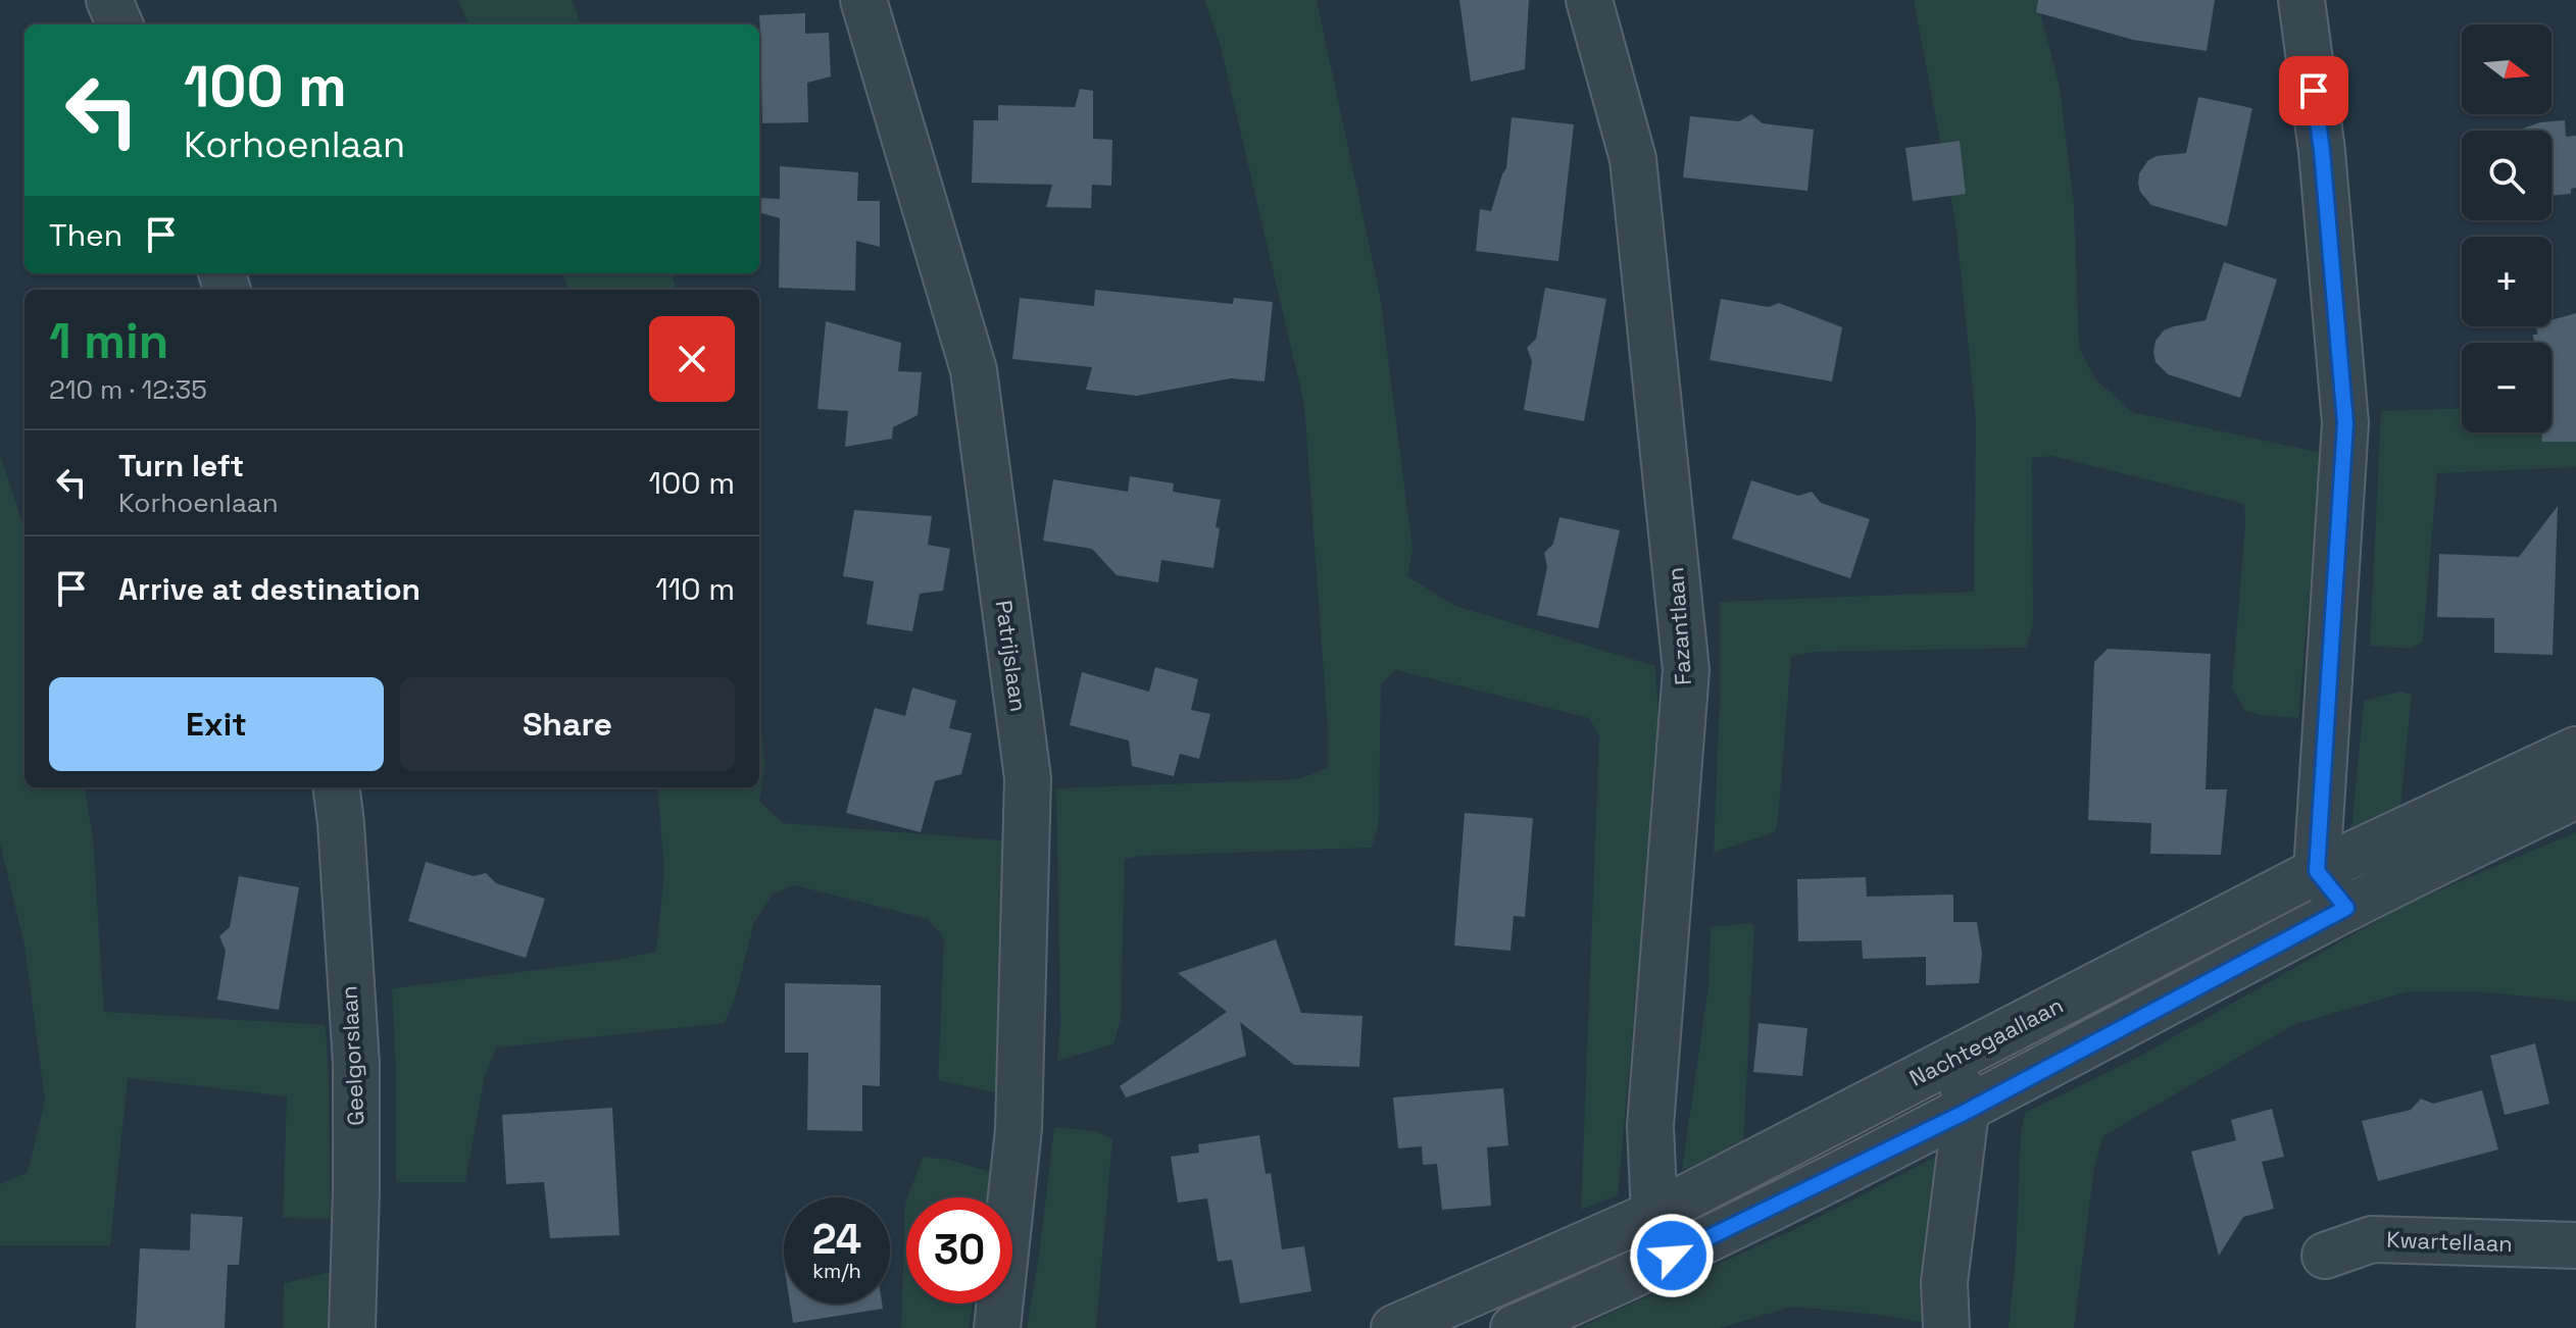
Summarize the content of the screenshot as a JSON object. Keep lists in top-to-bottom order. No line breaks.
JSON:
{"streets":{"street":["Fazantlaan","Patrijslaan","Nachtegaallaan","Geelgorslaan","Kwartellaan"]},"crossings":[["Fazantlaan","Nachtegaallaan"]],"north":"right","page":{"map_buttons":["+","−"],"turn":["100 m","Korhoenlaan"],"then":"Then","heading":["1 min","210 m · 12:35"],"list":[{"name":"Turn left","note":"Korhoenlaan","value":"100 m"},{"name":"Arrive at destination","value":"110 m"}],"buttons":["Exit","Share"],"speed":"24 km/h","limit":"30"}}
